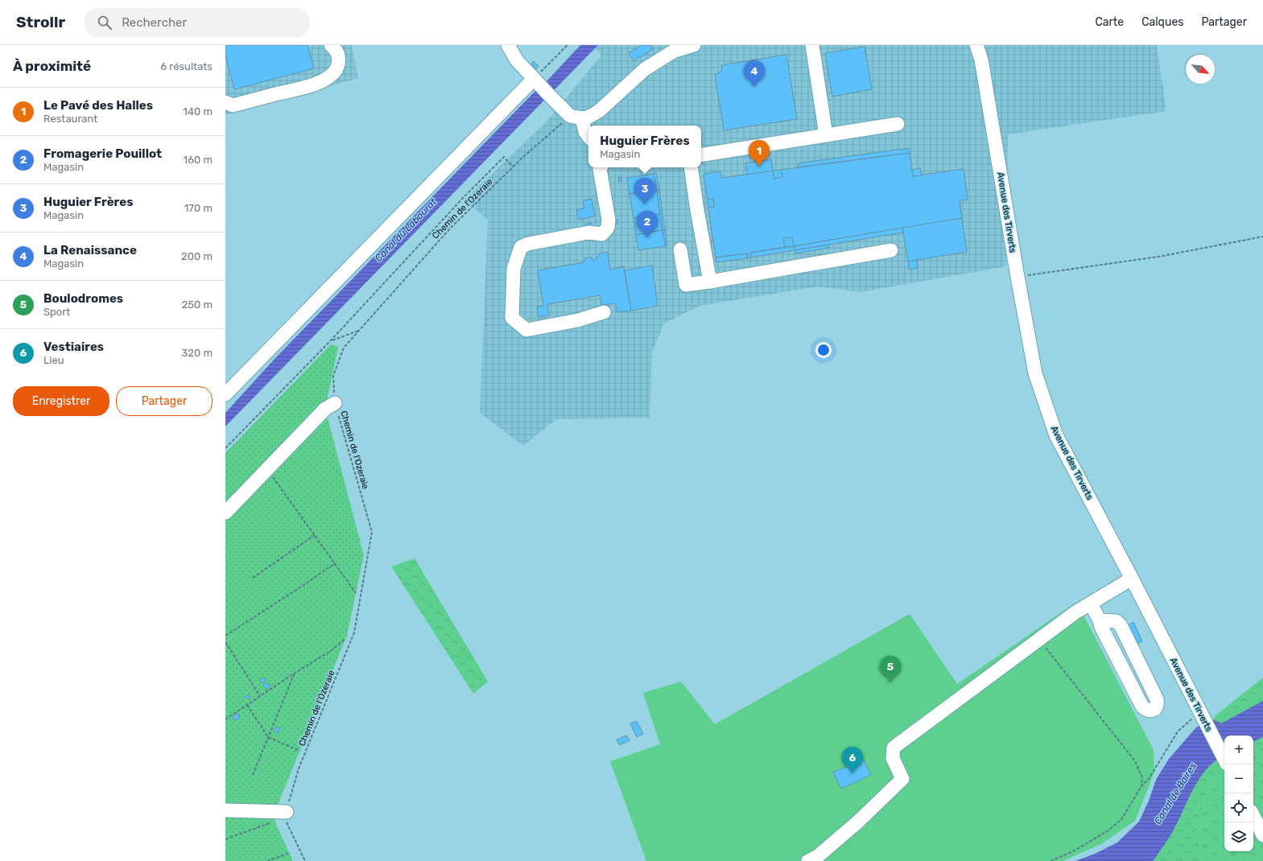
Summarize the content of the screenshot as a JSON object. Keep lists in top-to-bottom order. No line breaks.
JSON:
{"streets":{"street":["Avenue des Tirverts"],"path":["Chemin de l'Ozeraie"]},"water":["Canal du Labourat","Canal de Baires"],"north":"bottom right","page":{"header":"Strollr","search":"Rechercher","nav":["Carte","Calques","Partager"],"heading":["À proximité","6 résultats"],"pins":["4","1","3","2","5","6"],"list":[{"mark":"1","name":"Le Pavé des Halles","note":"Restaurant","value":"140 m"},{"mark":"2","name":"Fromagerie Pouillot","note":"Magasin","value":"160 m"},{"mark":"3","name":"Huguier Frères","note":"Magasin","value":"170 m"},{"mark":"4","name":"La Renaissance","note":"Magasin","value":"200 m"},{"mark":"5","name":"Boulodromes","note":"Sport","value":"250 m"},{"mark":"6","name":"Vestiaires","note":"Lieu","value":"320 m"}],"popup":["Huguier Frères","Magasin"],"buttons":["Enregistrer","Partager"],"map_buttons":["+","−"]}}
